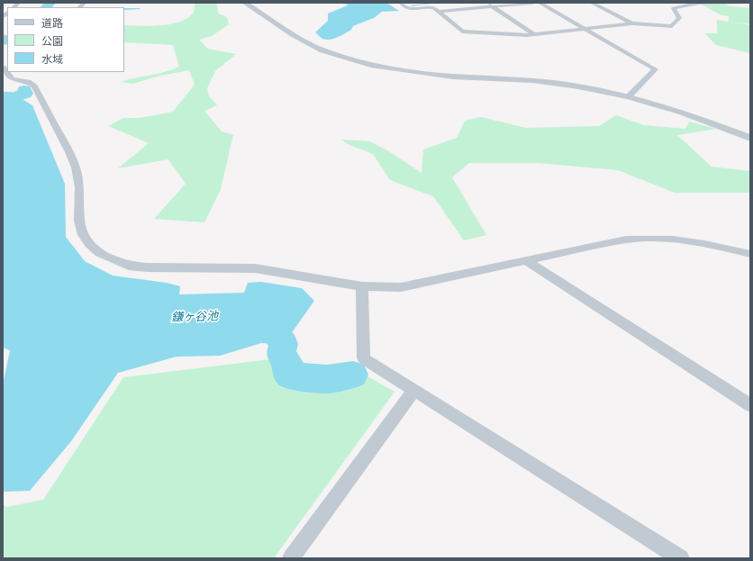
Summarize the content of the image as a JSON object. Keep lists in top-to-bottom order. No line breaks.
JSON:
{"water":["鎌ヶ谷池"],"legend":["道路","公園","水域"]}
